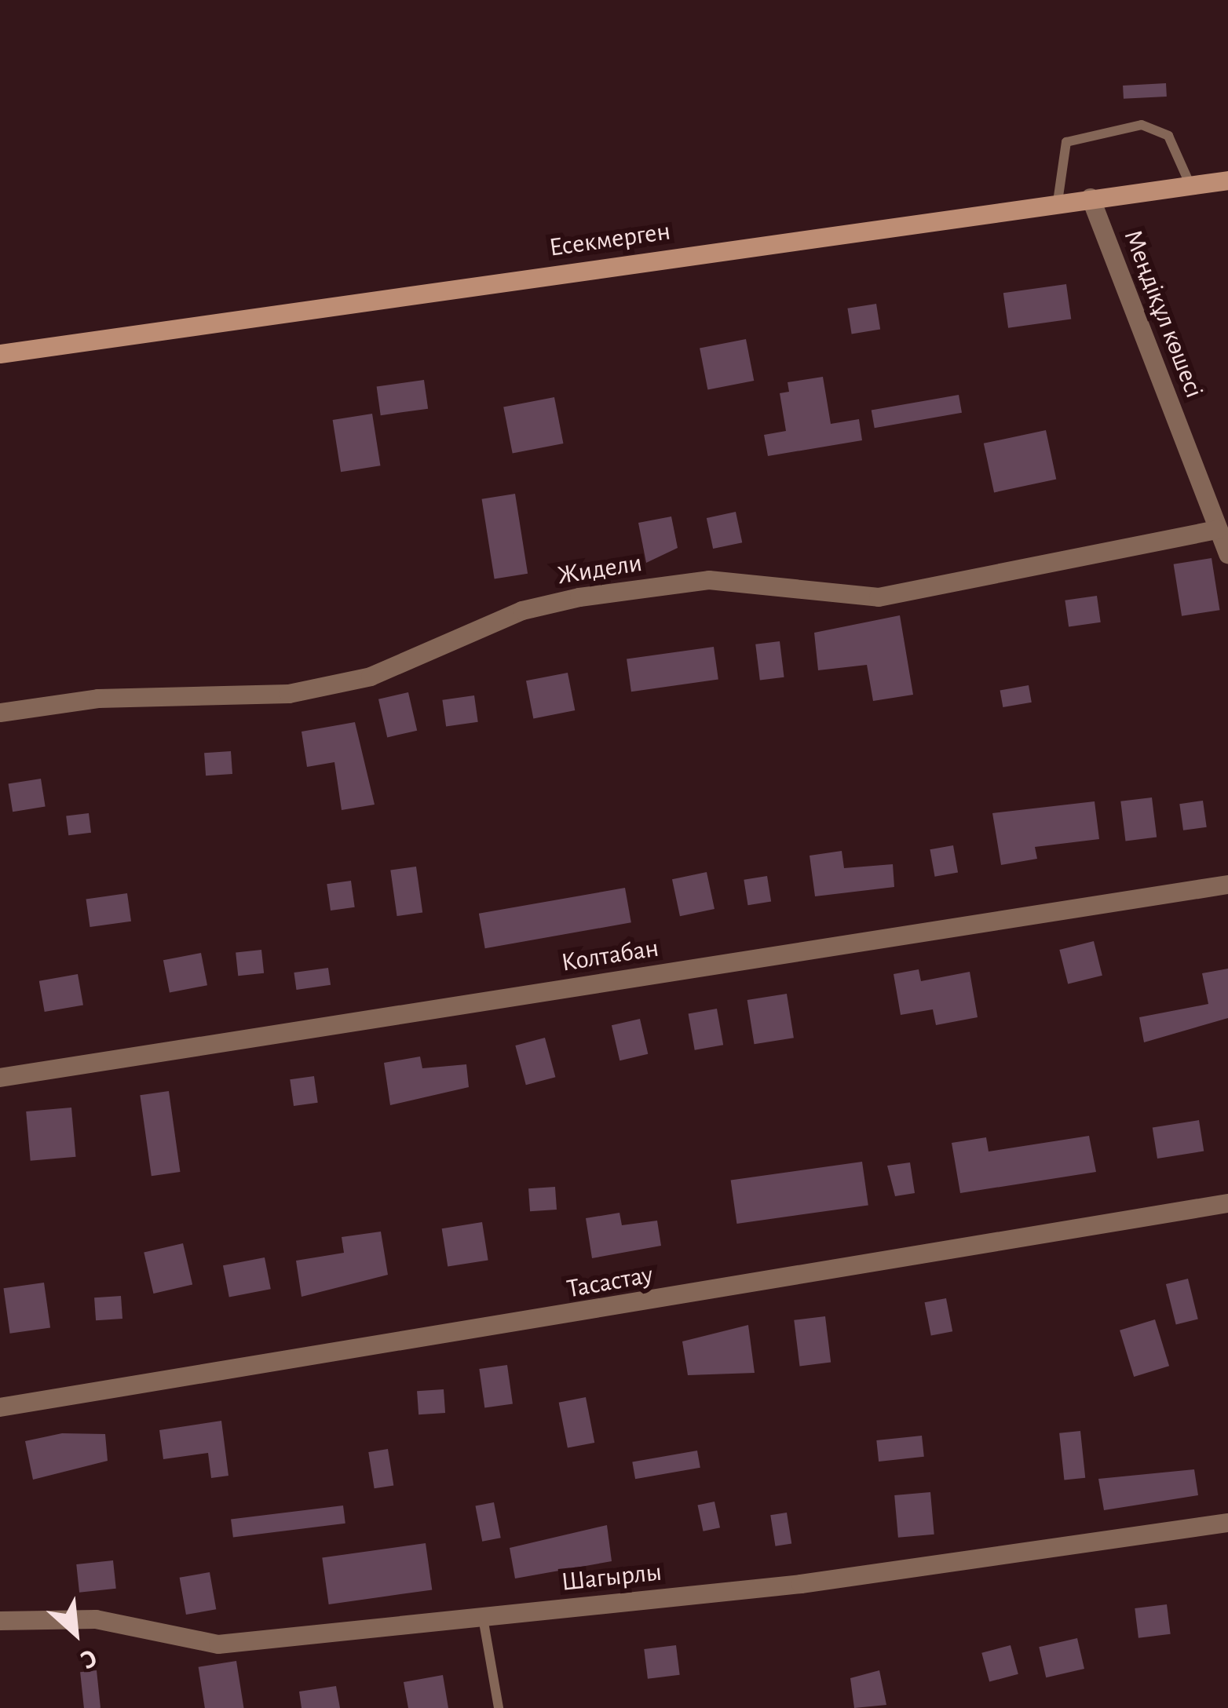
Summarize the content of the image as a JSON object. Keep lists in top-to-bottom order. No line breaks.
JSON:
{"streets":{"street":["Eсекмерген","Меңдіқұл көшесі","Жидели","Колтабан","Тасастау","Шагырлы"]},"crossings":[["Eсекмерген","Меңдіқұл көшесі"],["Меңдіқұл көшесі","Жидели"]],"north":"bottom right"}
